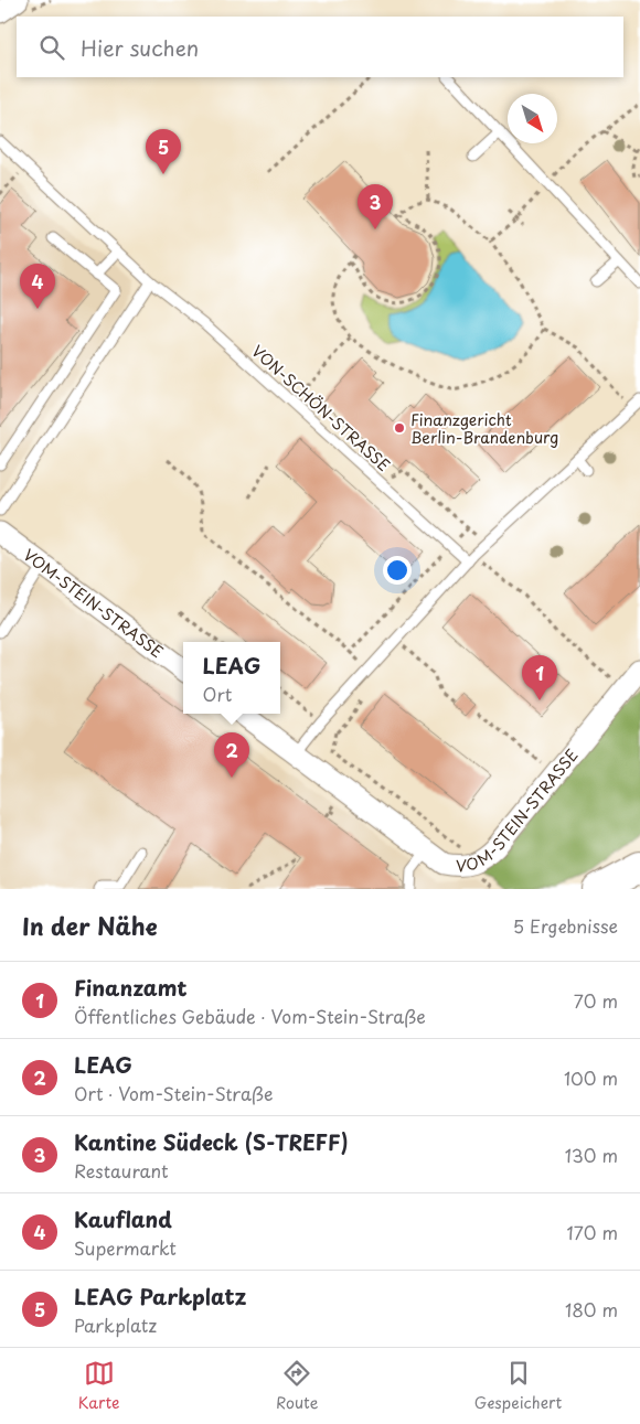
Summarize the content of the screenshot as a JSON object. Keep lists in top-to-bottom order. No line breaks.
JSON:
{"streets":{"street":["VOM-STEIN-STRASSE"],"lane":["VON-SCHÖN-STRASSE"]},"places":["Finanzgericht Berlin-Brandenburg"],"north":"bottom right","page":{"search":"Hier suchen","pins":["5","3","4","1","2"],"popup":["LEAG","Ort"],"heading":["In der Nähe","5 Ergebnisse"],"list":[{"mark":"1","name":"Finanzamt","note":"Öffentliches Gebäude · Vom-Stein-Straße","value":"70 m"},{"mark":"2","name":"LEAG","note":"Ort · Vom-Stein-Straße","value":"100 m"},{"mark":"3","name":"Kantine Südeck (S-TREFF)","note":"Restaurant","value":"130 m"},{"mark":"4","name":"Kaufland","note":"Supermarkt","value":"170 m"},{"mark":"5","name":"LEAG Parkplatz","note":"Parkplatz","value":"180 m"}],"nav":["Karte","Route","Gespeichert"]}}
